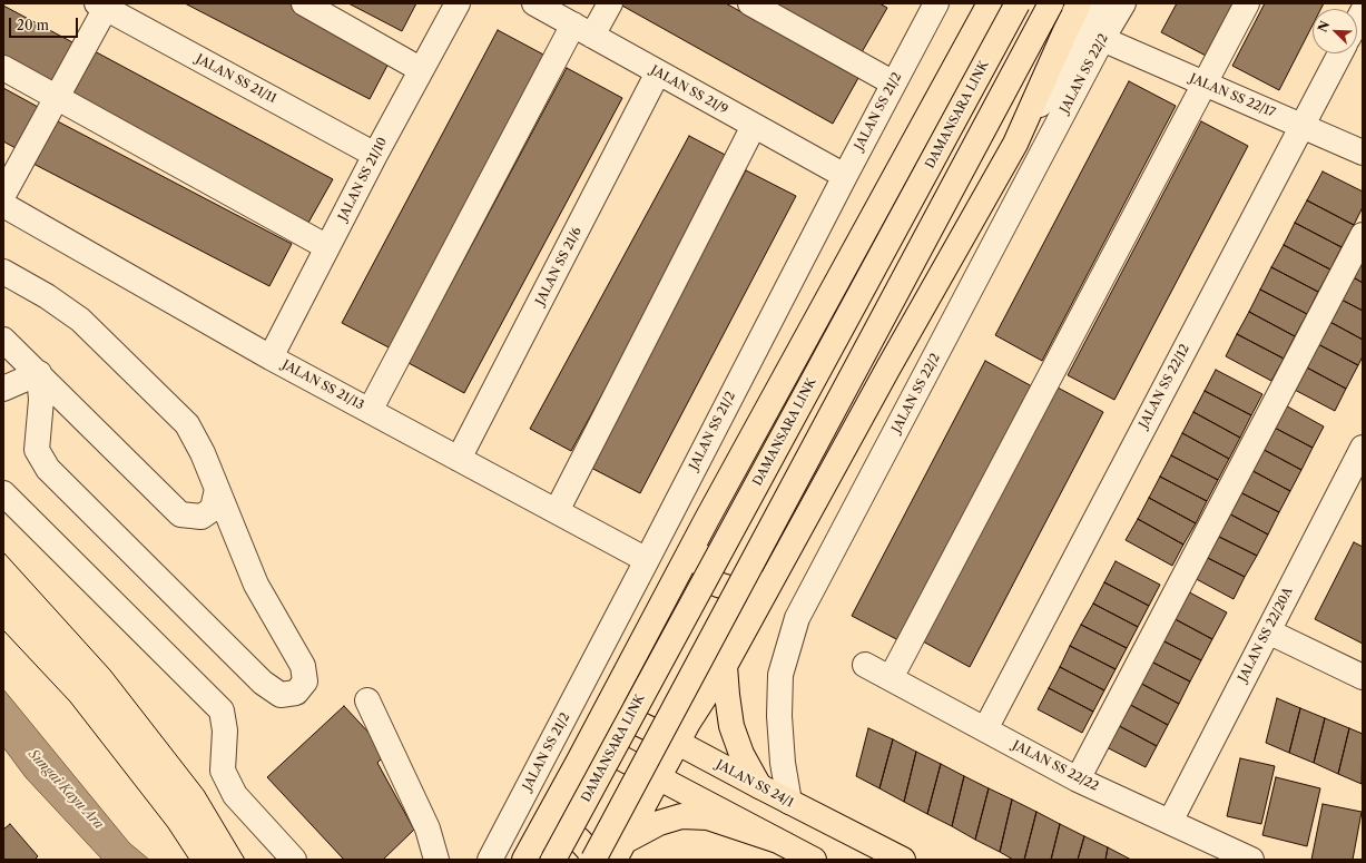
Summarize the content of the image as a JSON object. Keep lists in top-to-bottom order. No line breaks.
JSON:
{"streets":{"main road":["DAMANSARA LINK","JALAN SS 24/1"],"street":["JALAN SS 22/2","JALAN SS 21/11","JALAN SS 21/9","JALAN SS 22/17","JALAN SS 21/2","JALAN SS 21/10","JALAN SS 21/6","JALAN SS 21/13","JALAN SS 22/12","JALAN SS 22/20A","JALAN SS 22/22"]},"crossings":[["JALAN SS 22/2","JALAN SS 22/17"],["JALAN SS 22/2","JALAN SS 24/1"],["JALAN SS 21/11","JALAN SS 21/10"],["JALAN SS 21/9","JALAN SS 21/2"],["JALAN SS 21/9","JALAN SS 21/6"],["JALAN SS 22/17","JALAN SS 22/12"],["JALAN SS 21/2","JALAN SS 21/13"],["JALAN SS 21/10","JALAN SS 21/13"],["JALAN SS 21/6","JALAN SS 21/13"],["JALAN SS 22/12","JALAN SS 22/22"],["JALAN SS 22/20A","JALAN SS 22/22"]],"water":["Sungai Kayu Ara"],"scale_bar":"20 m","north":"top left"}
